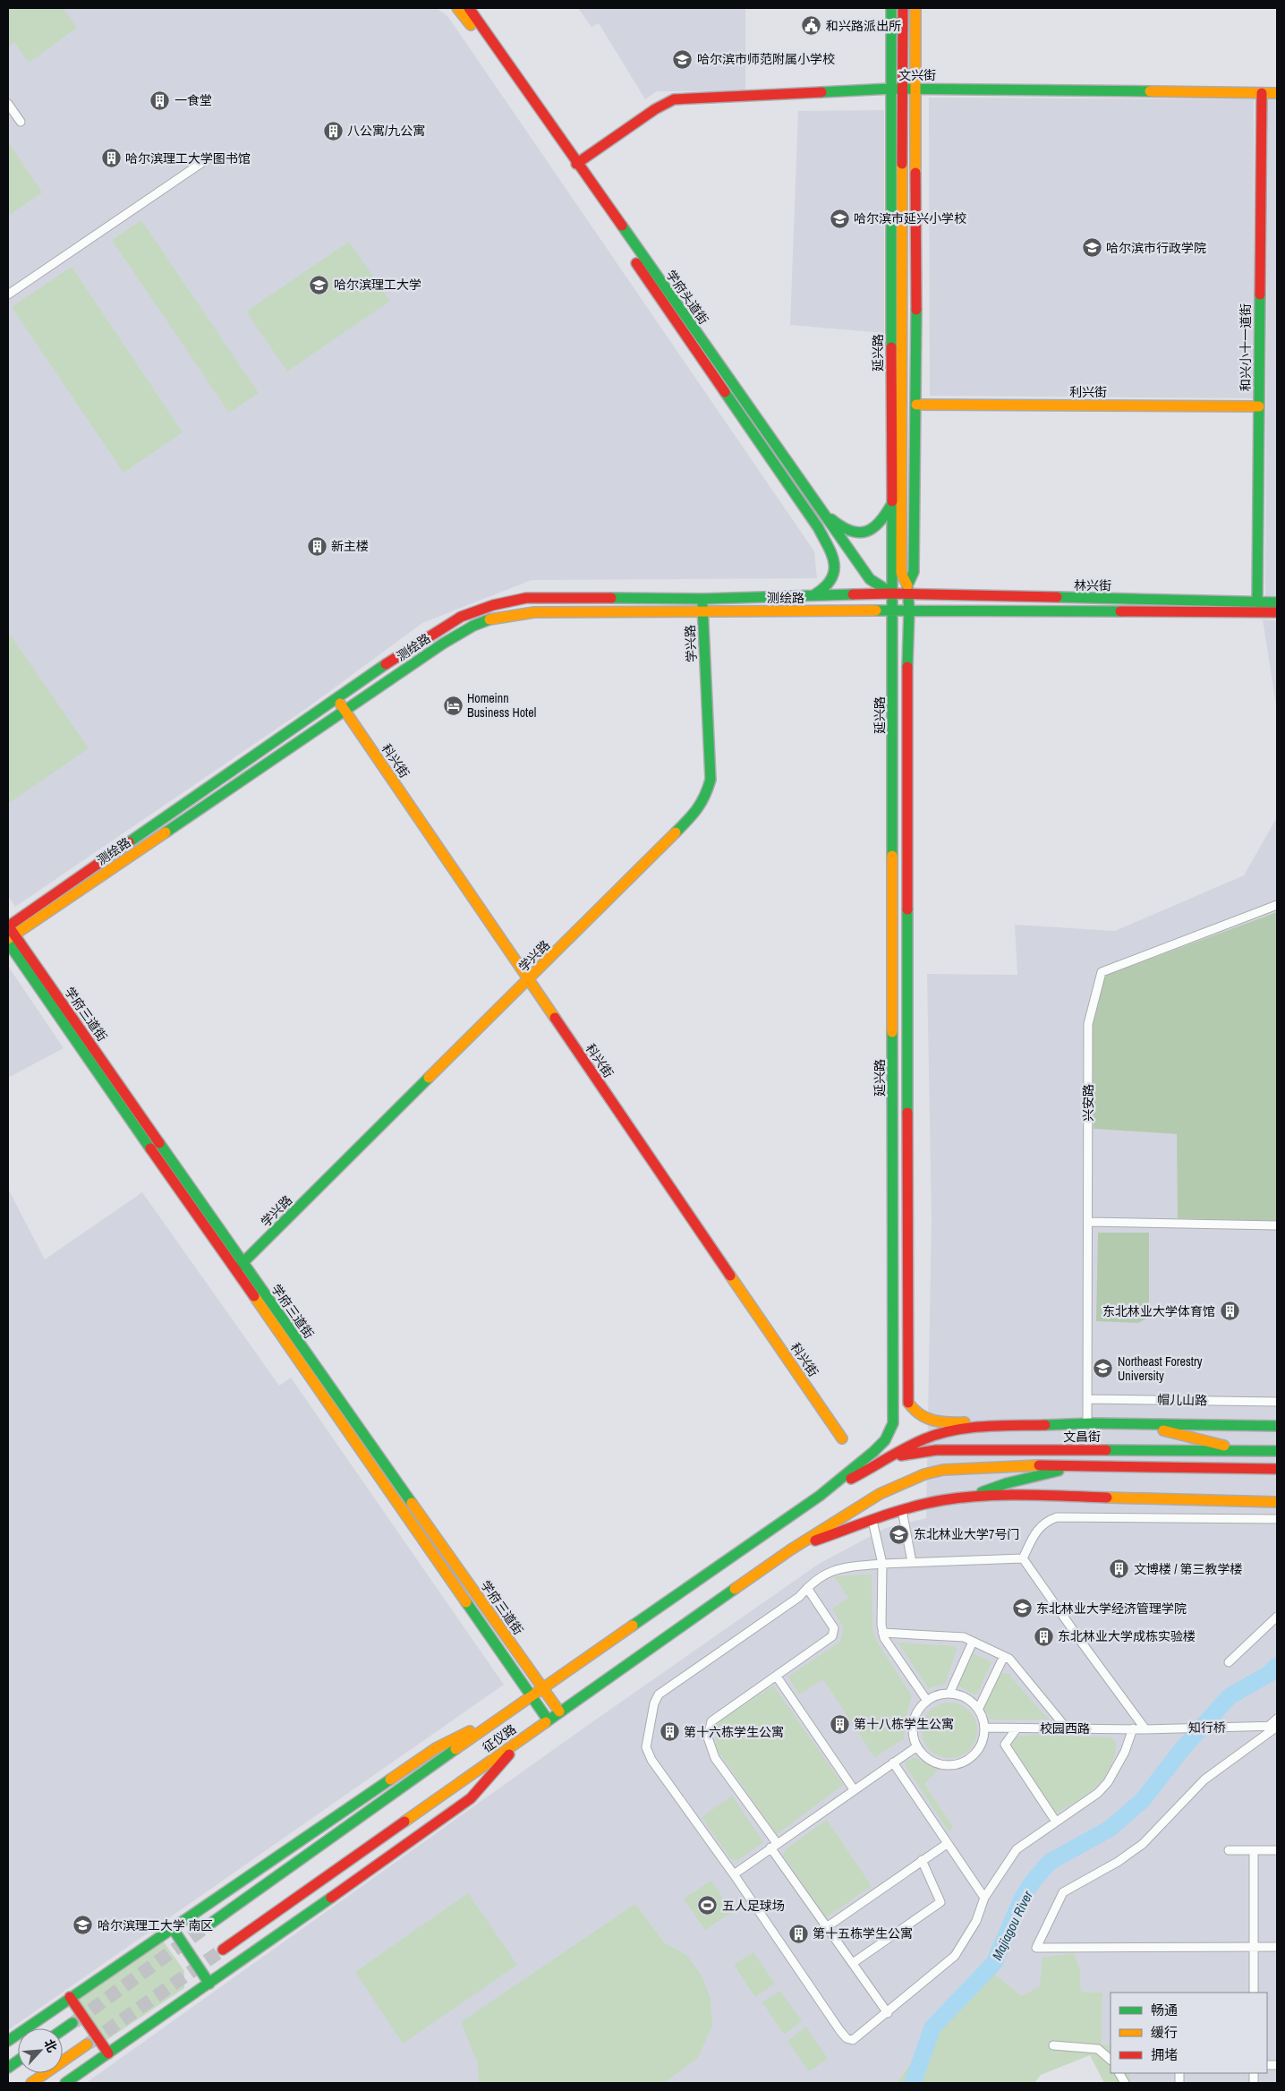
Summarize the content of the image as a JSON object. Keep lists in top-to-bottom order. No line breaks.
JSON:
{"streets":{"main road":["文兴街","学府头道街","和兴小十一道街","延兴路","利兴街","林兴街","测绘路","学兴路","科兴街","学府三道街","文昌街","征仪路"],"street":["兴安路","帽儿山路","知行桥","校园西路"]},"crossings":[["文兴街","学府头道街"],["文兴街","和兴小十一道街"],["文兴街","延兴路"],["学府头道街","延兴路"],["学府头道街","测绘路"],["和兴小十一道街","利兴街"],["和兴小十一道街","林兴街"],["延兴路","测绘路"],["林兴街","测绘路"],["测绘路","学兴路"],["测绘路","科兴街"],["测绘路","学府三道街"],["学兴路","科兴街"],["学兴路","学府三道街"],["学府三道街","征仪路"],["兴安路","帽儿山路"],["知行桥","校园西路"]],"water":["Majiagou River"],"places":{"public building":["和兴路派出所"],"school or university":["哈尔滨市师范附属小学校","哈尔滨市延兴小学校","哈尔滨市行政学院","哈尔滨理工大学","Northeast Forestry University","东北林业大学7号门","东北林业大学经济管理学院","哈尔滨理工大学 南区"],"building":["一食堂","八公寓/九公寓","哈尔滨理工大学图书馆","新主楼","东北林业大学体育馆","文博楼 / 第三教学楼","东北林业大学成栋实验楼","第十八栋学生公寓","第十六栋学生公寓","第十五栋学生公寓"],"hotel":["Homeinn Business Hotel"],"sports":["五人足球场"]},"legend":["畅通","缓行","拥堵"],"north":"top right"}
